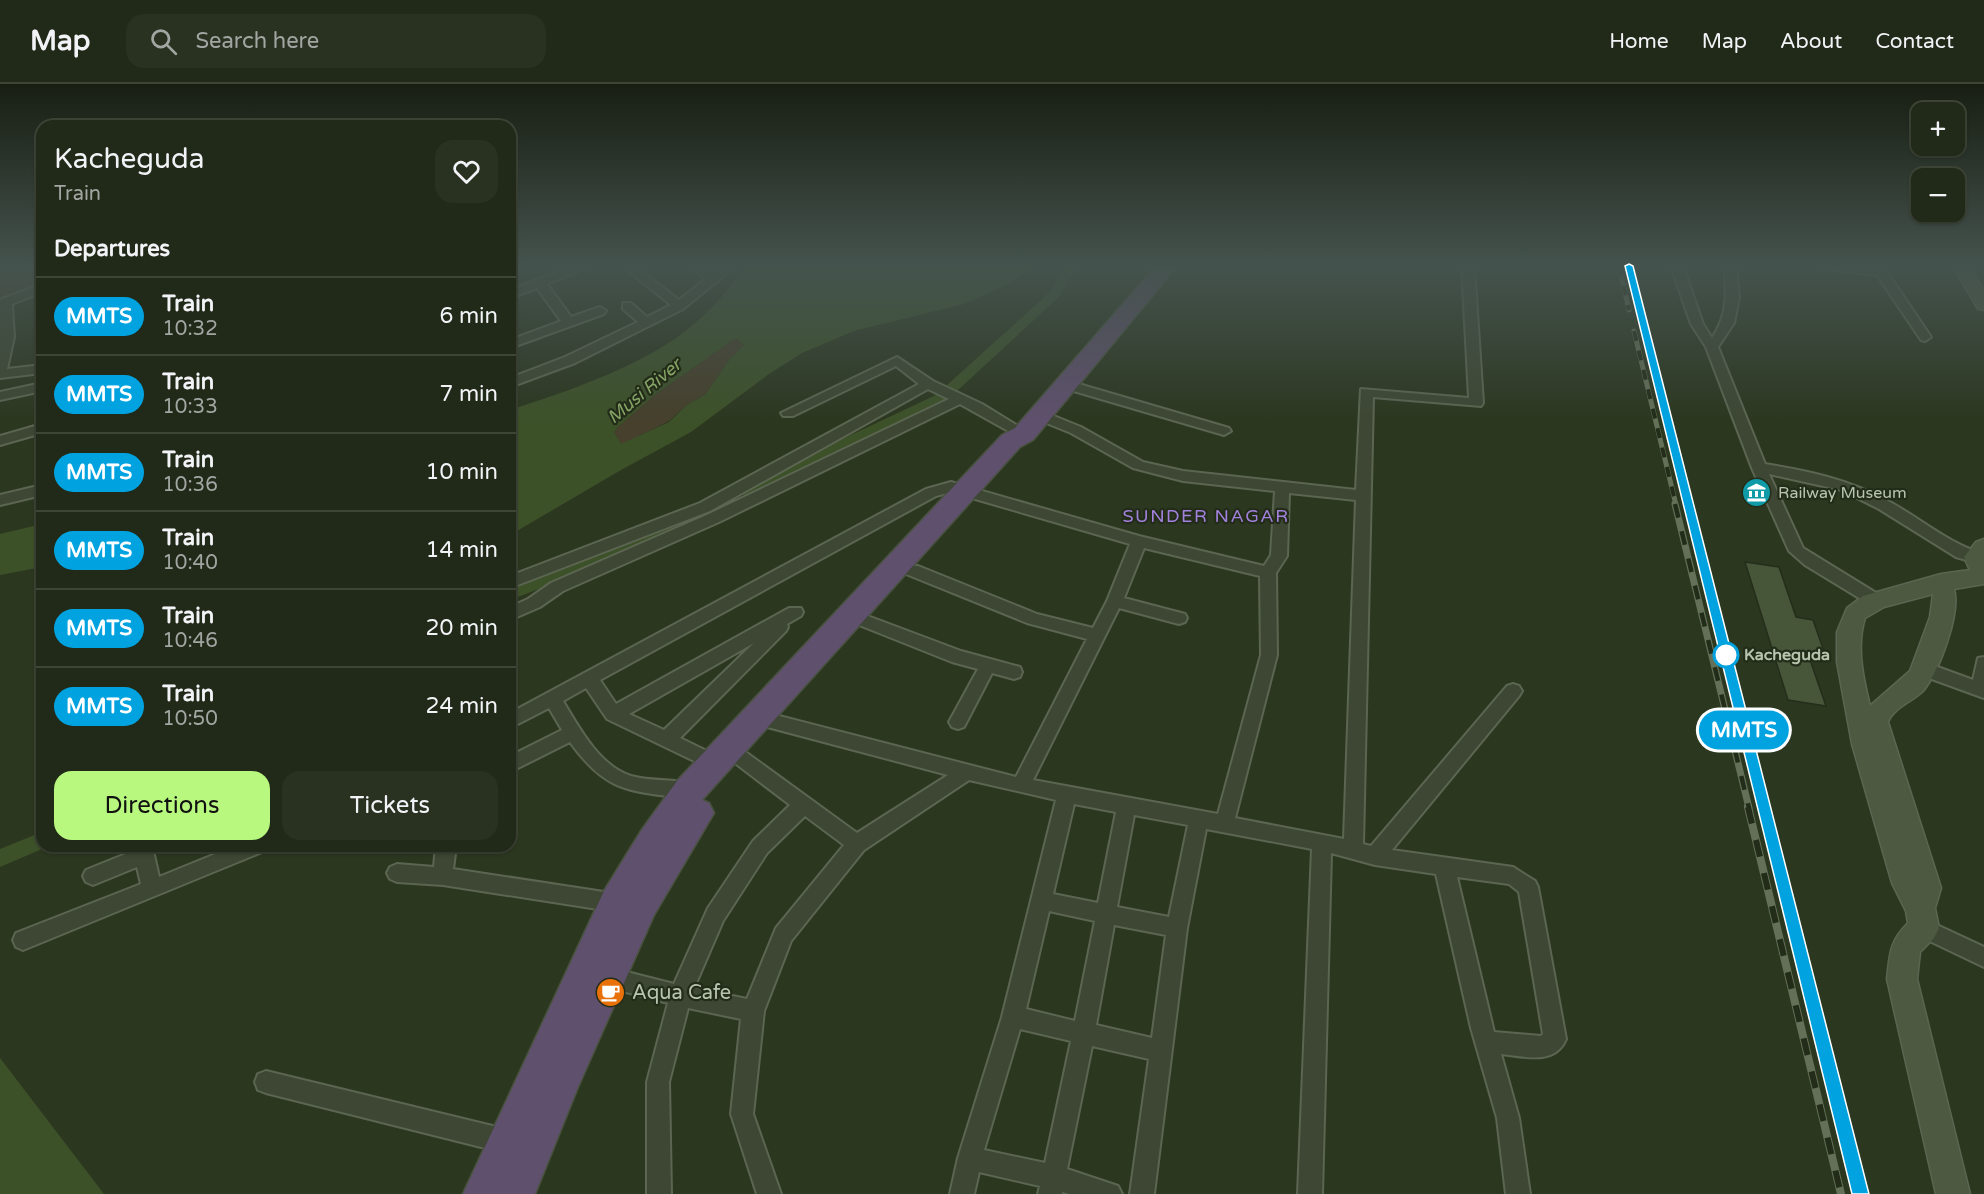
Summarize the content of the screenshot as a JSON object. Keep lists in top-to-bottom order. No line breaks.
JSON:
{"districts":["SUNDER NAGAR"],"water":["Musi River"],"places":{"museum":["Railway Museum"],"other":["Kacheguda"],"cafe":["Aqua Cafe"]},"page":{"header":"Map","search":"Search here","nav":["Home","Map","About","Contact"],"on_map":"MMTS","map_buttons":["+","−"],"heading":[["Kacheguda","Train"],"Departures"],"list":[{"mark":"MMTS","name":"Train","note":"10:32","value":"6 min"},{"mark":"MMTS","name":"Train","note":"10:33","value":"7 min"},{"mark":"MMTS","name":"Train","note":"10:36","value":"10 min"},{"mark":"MMTS","name":"Train","note":"10:40","value":"14 min"},{"mark":"MMTS","name":"Train","note":"10:46","value":"20 min"},{"mark":"MMTS","name":"Train","note":"10:50","value":"24 min"}],"buttons":["Directions","Tickets"]}}
